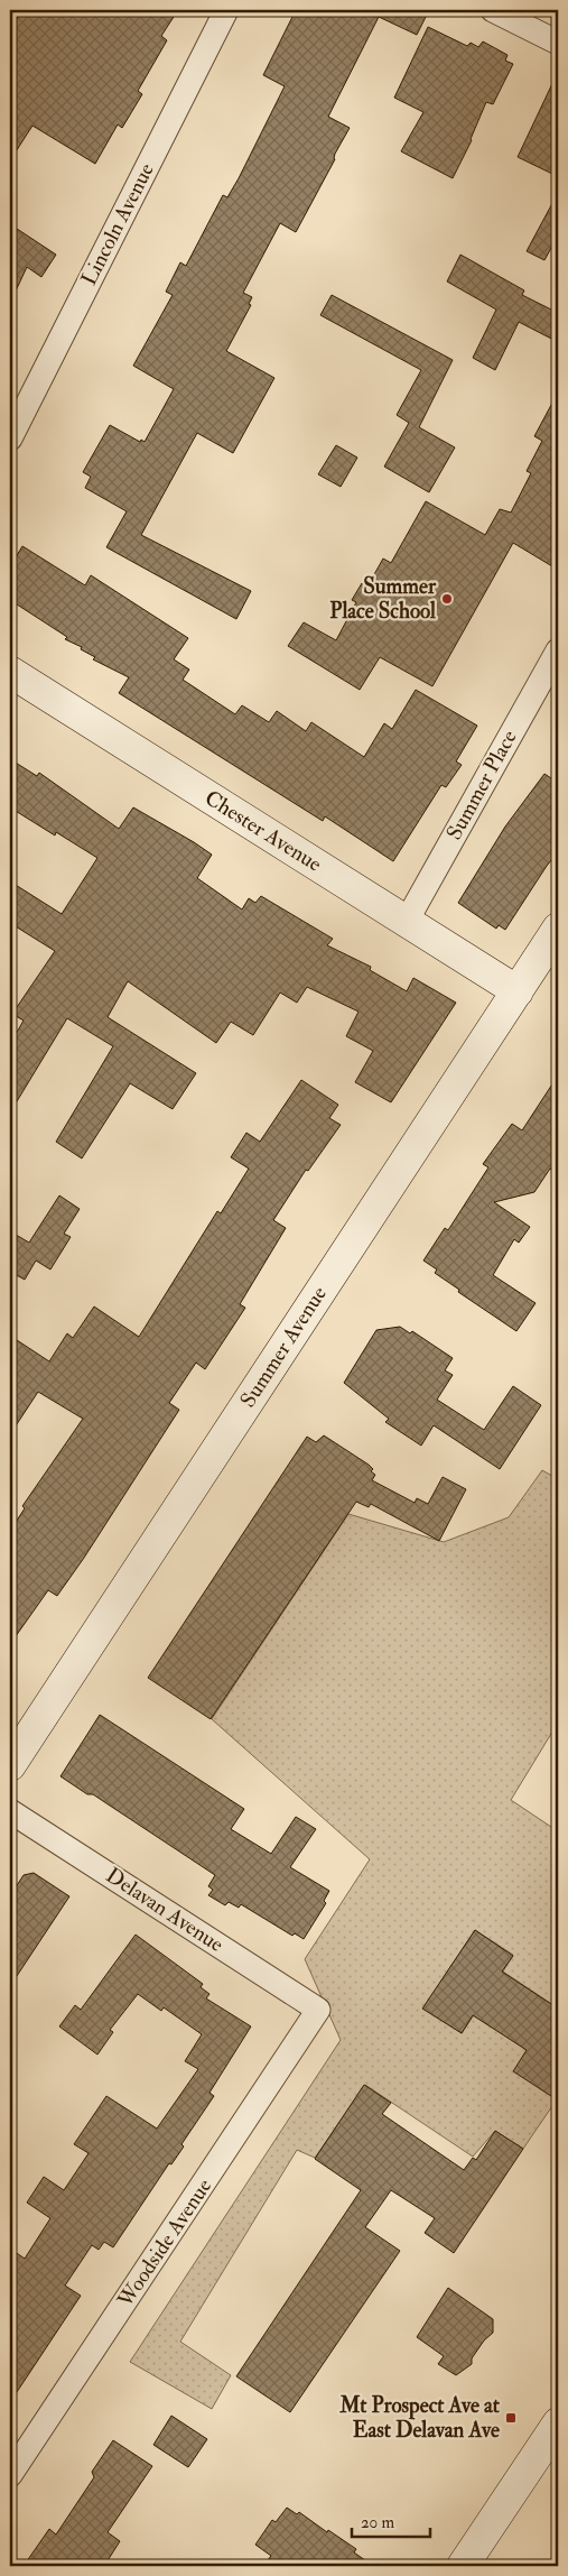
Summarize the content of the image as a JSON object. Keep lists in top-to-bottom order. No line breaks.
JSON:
{"streets":{"street":["Lincoln Avenue","Summer Place","Chester Avenue","Summer Avenue","Delavan Avenue","Woodside Avenue"]},"crossings":[["Summer Place","Chester Avenue"],["Chester Avenue","Summer Avenue"],["Delavan Avenue","Woodside Avenue"]],"places":{"other":["Summer Place School"],"transit":["Mt Prospect Ave at East Delavan Ave"]},"scale_bar":"20 m"}
